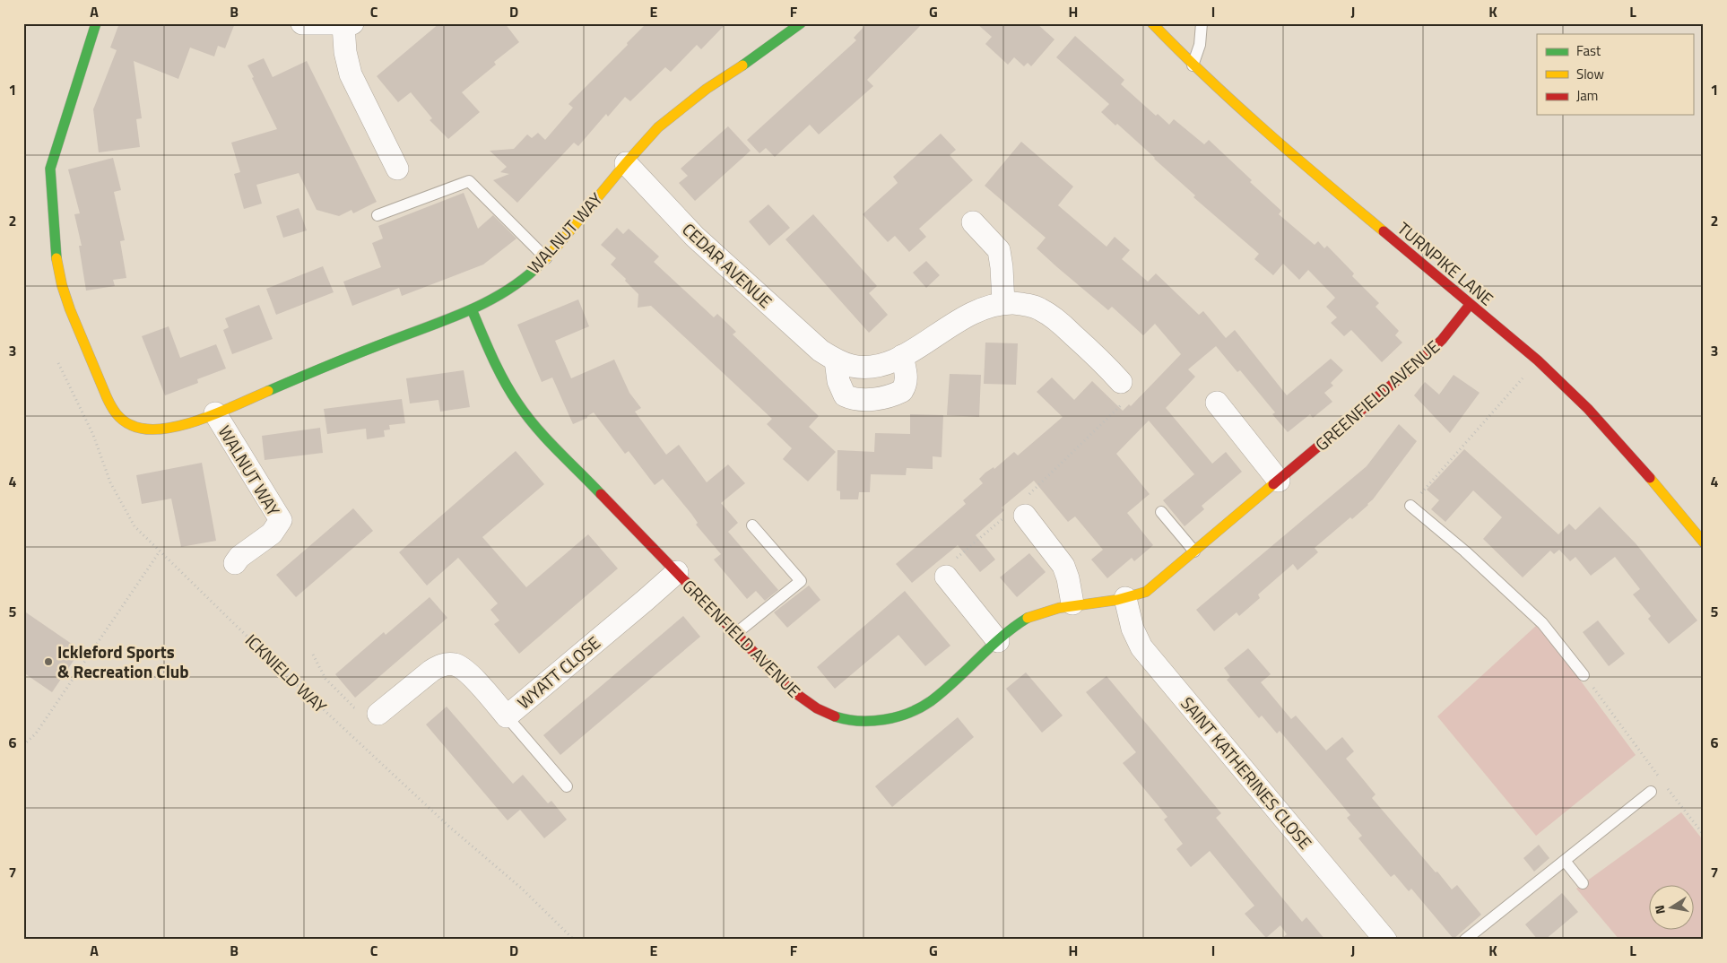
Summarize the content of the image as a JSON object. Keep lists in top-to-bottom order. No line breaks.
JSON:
{"streets":{"street":["WALNUT WAY","TURNPIKE LANE","CEDAR AVENUE","GREENFIELD AVENUE","WYATT CLOSE","SAINT KATHERINES CLOSE"],"path":["ICKNIELD WAY"]},"crossings":[["WALNUT WAY","CEDAR AVENUE"],["WALNUT WAY","GREENFIELD AVENUE"],["TURNPIKE LANE","GREENFIELD AVENUE"],["GREENFIELD AVENUE","WYATT CLOSE"],["GREENFIELD AVENUE","SAINT KATHERINES CLOSE"]],"places":["Ickleford Sports & Recreation Club"],"legend":["Fast","Slow","Jam"],"north":"left","grid":{"columns":["A","B","C","D","E","F","G","H","I","J","K","L"],"rows":["1","2","3","4","5","6","7"]}}
